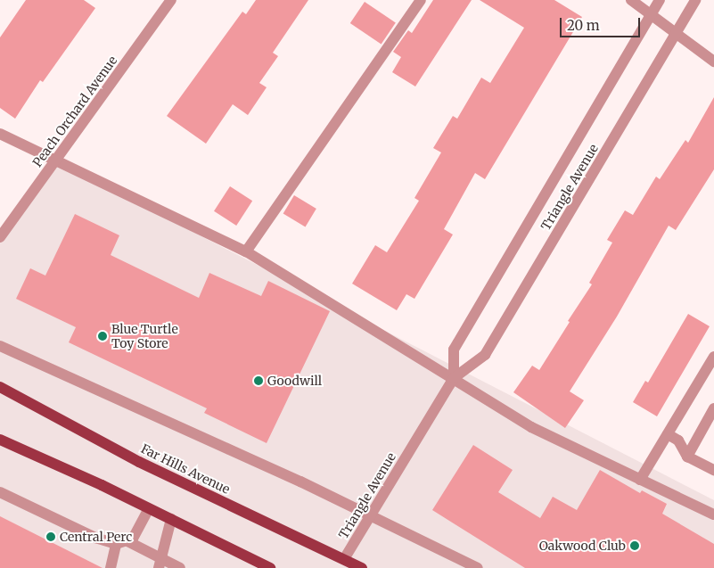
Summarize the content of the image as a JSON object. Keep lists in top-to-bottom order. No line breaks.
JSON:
{"streets":{"main road":["Far Hills Avenue"],"street":["Peach Orchard Avenue","Triangle Avenue"]},"crossings":[["Triangle Avenue","Far Hills Avenue"]],"places":["Blue Turtle Toy Store","Goodwill","Central Perc","Oakwood Club"],"scale_bar":"20 m"}
